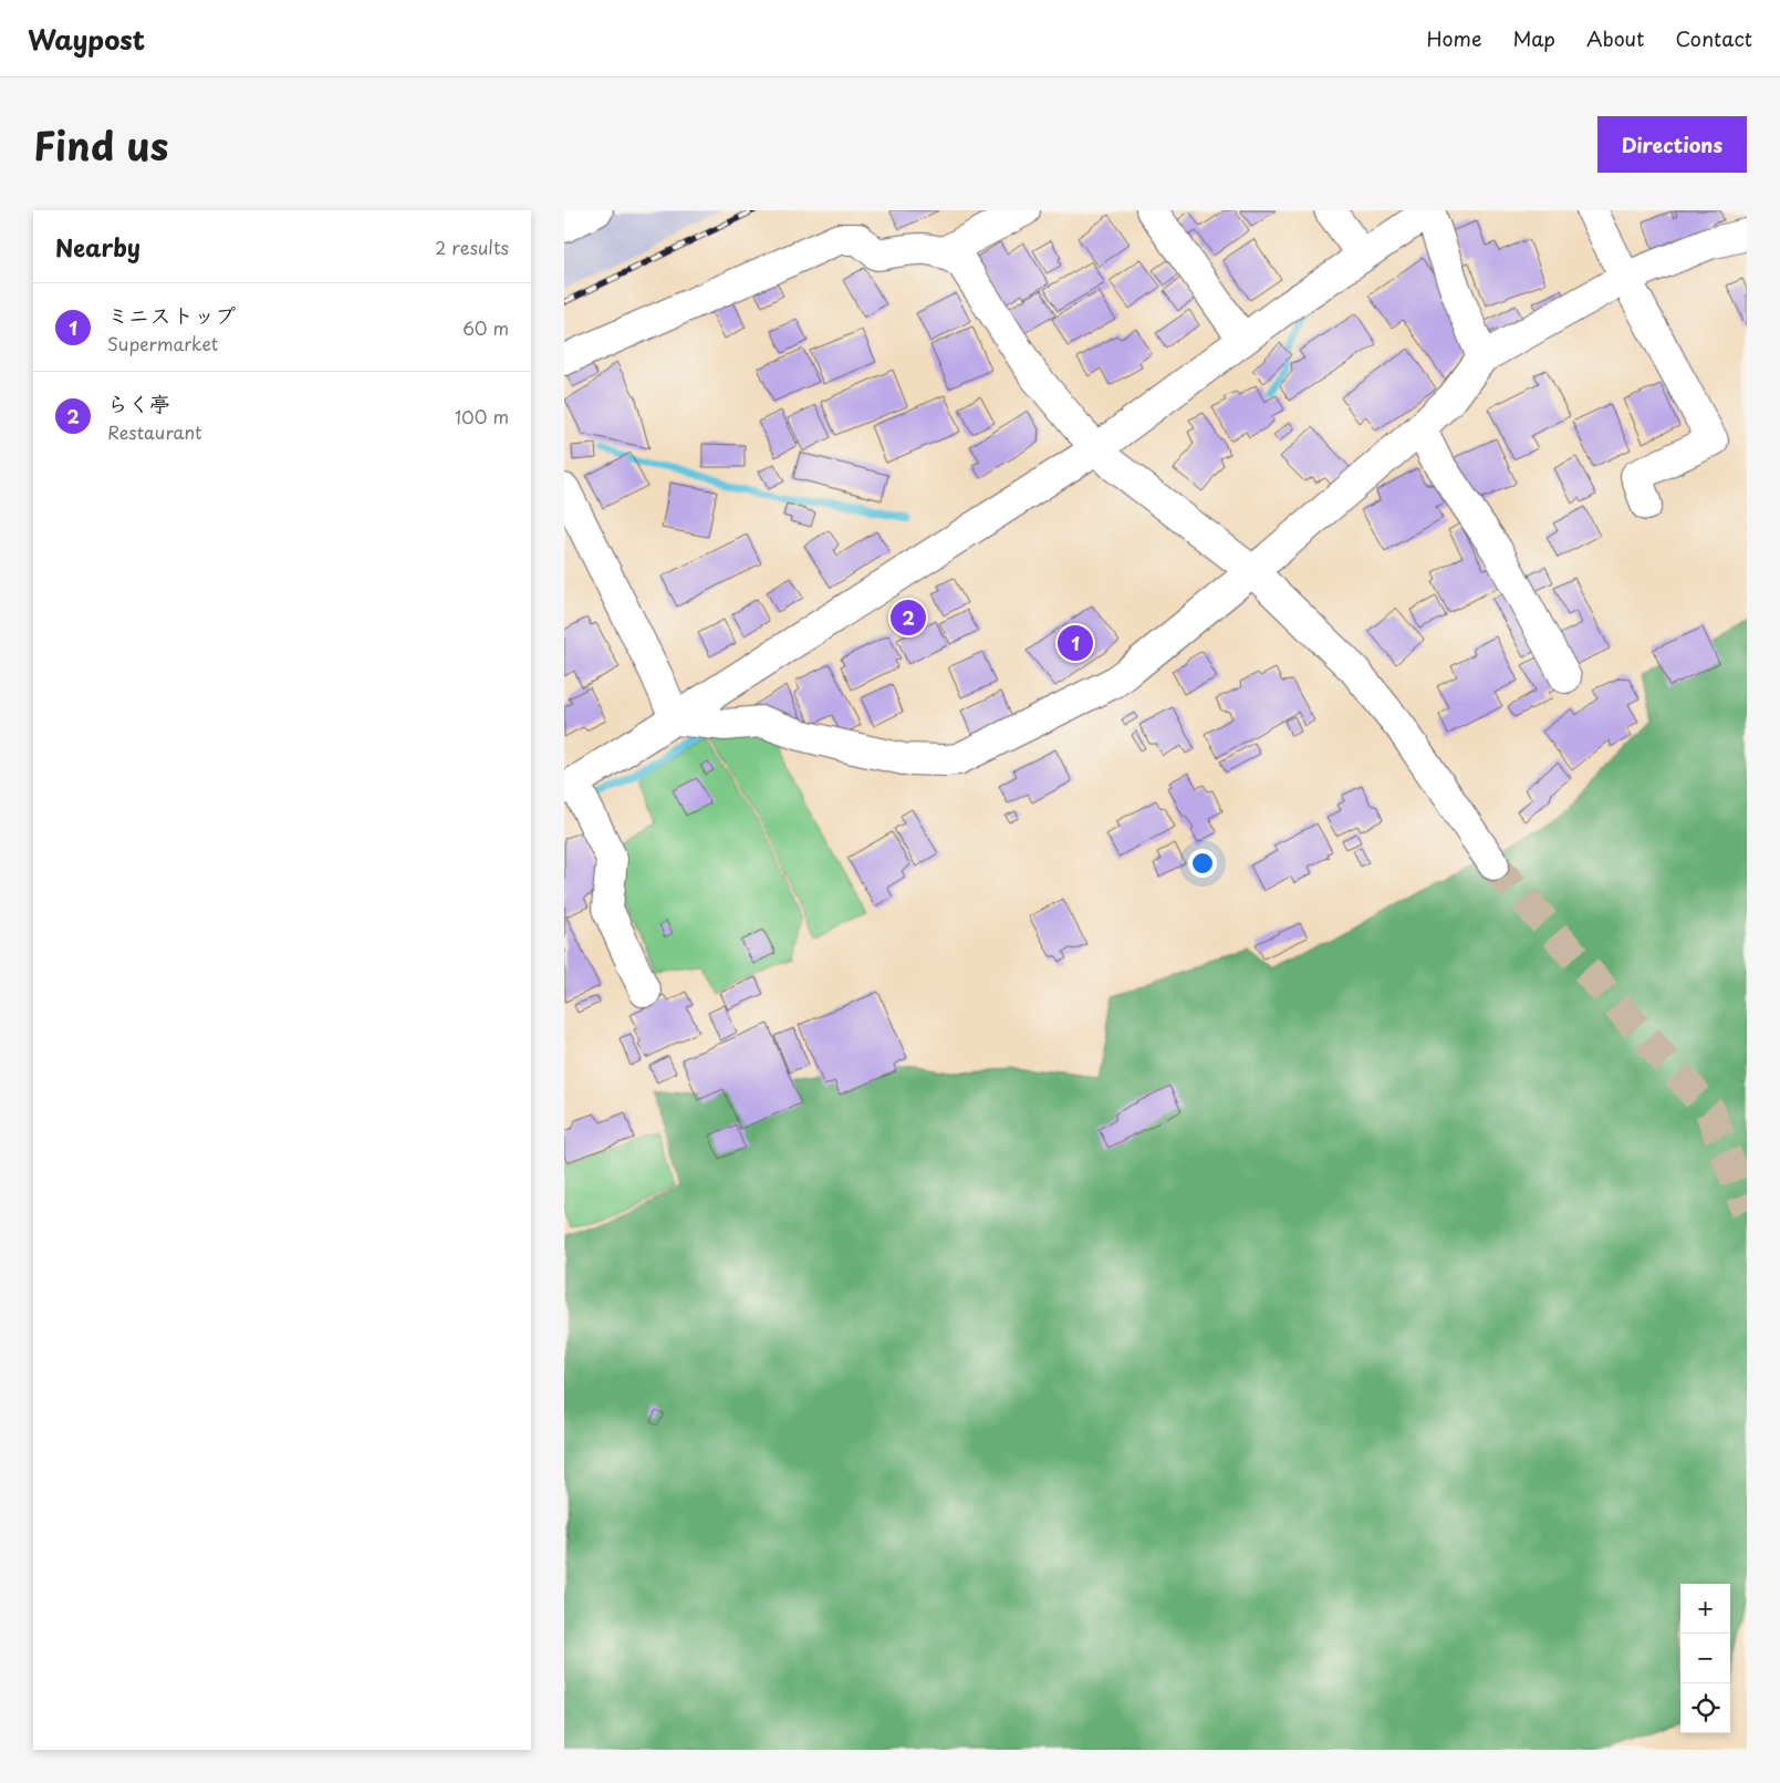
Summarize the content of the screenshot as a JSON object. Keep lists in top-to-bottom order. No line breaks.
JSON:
{"page":{"header":"Waypost","nav":["Home","Map","About","Contact"],"title":"Find us","buttons":"Directions","heading":["Nearby","2 results"],"list":[{"mark":"1","name":"ミニストップ","note":"Supermarket","value":"60 m"},{"mark":"2","name":"らく亭","note":"Restaurant","value":"100 m"}],"pins":["2","1"],"map_buttons":["+","−"]}}
